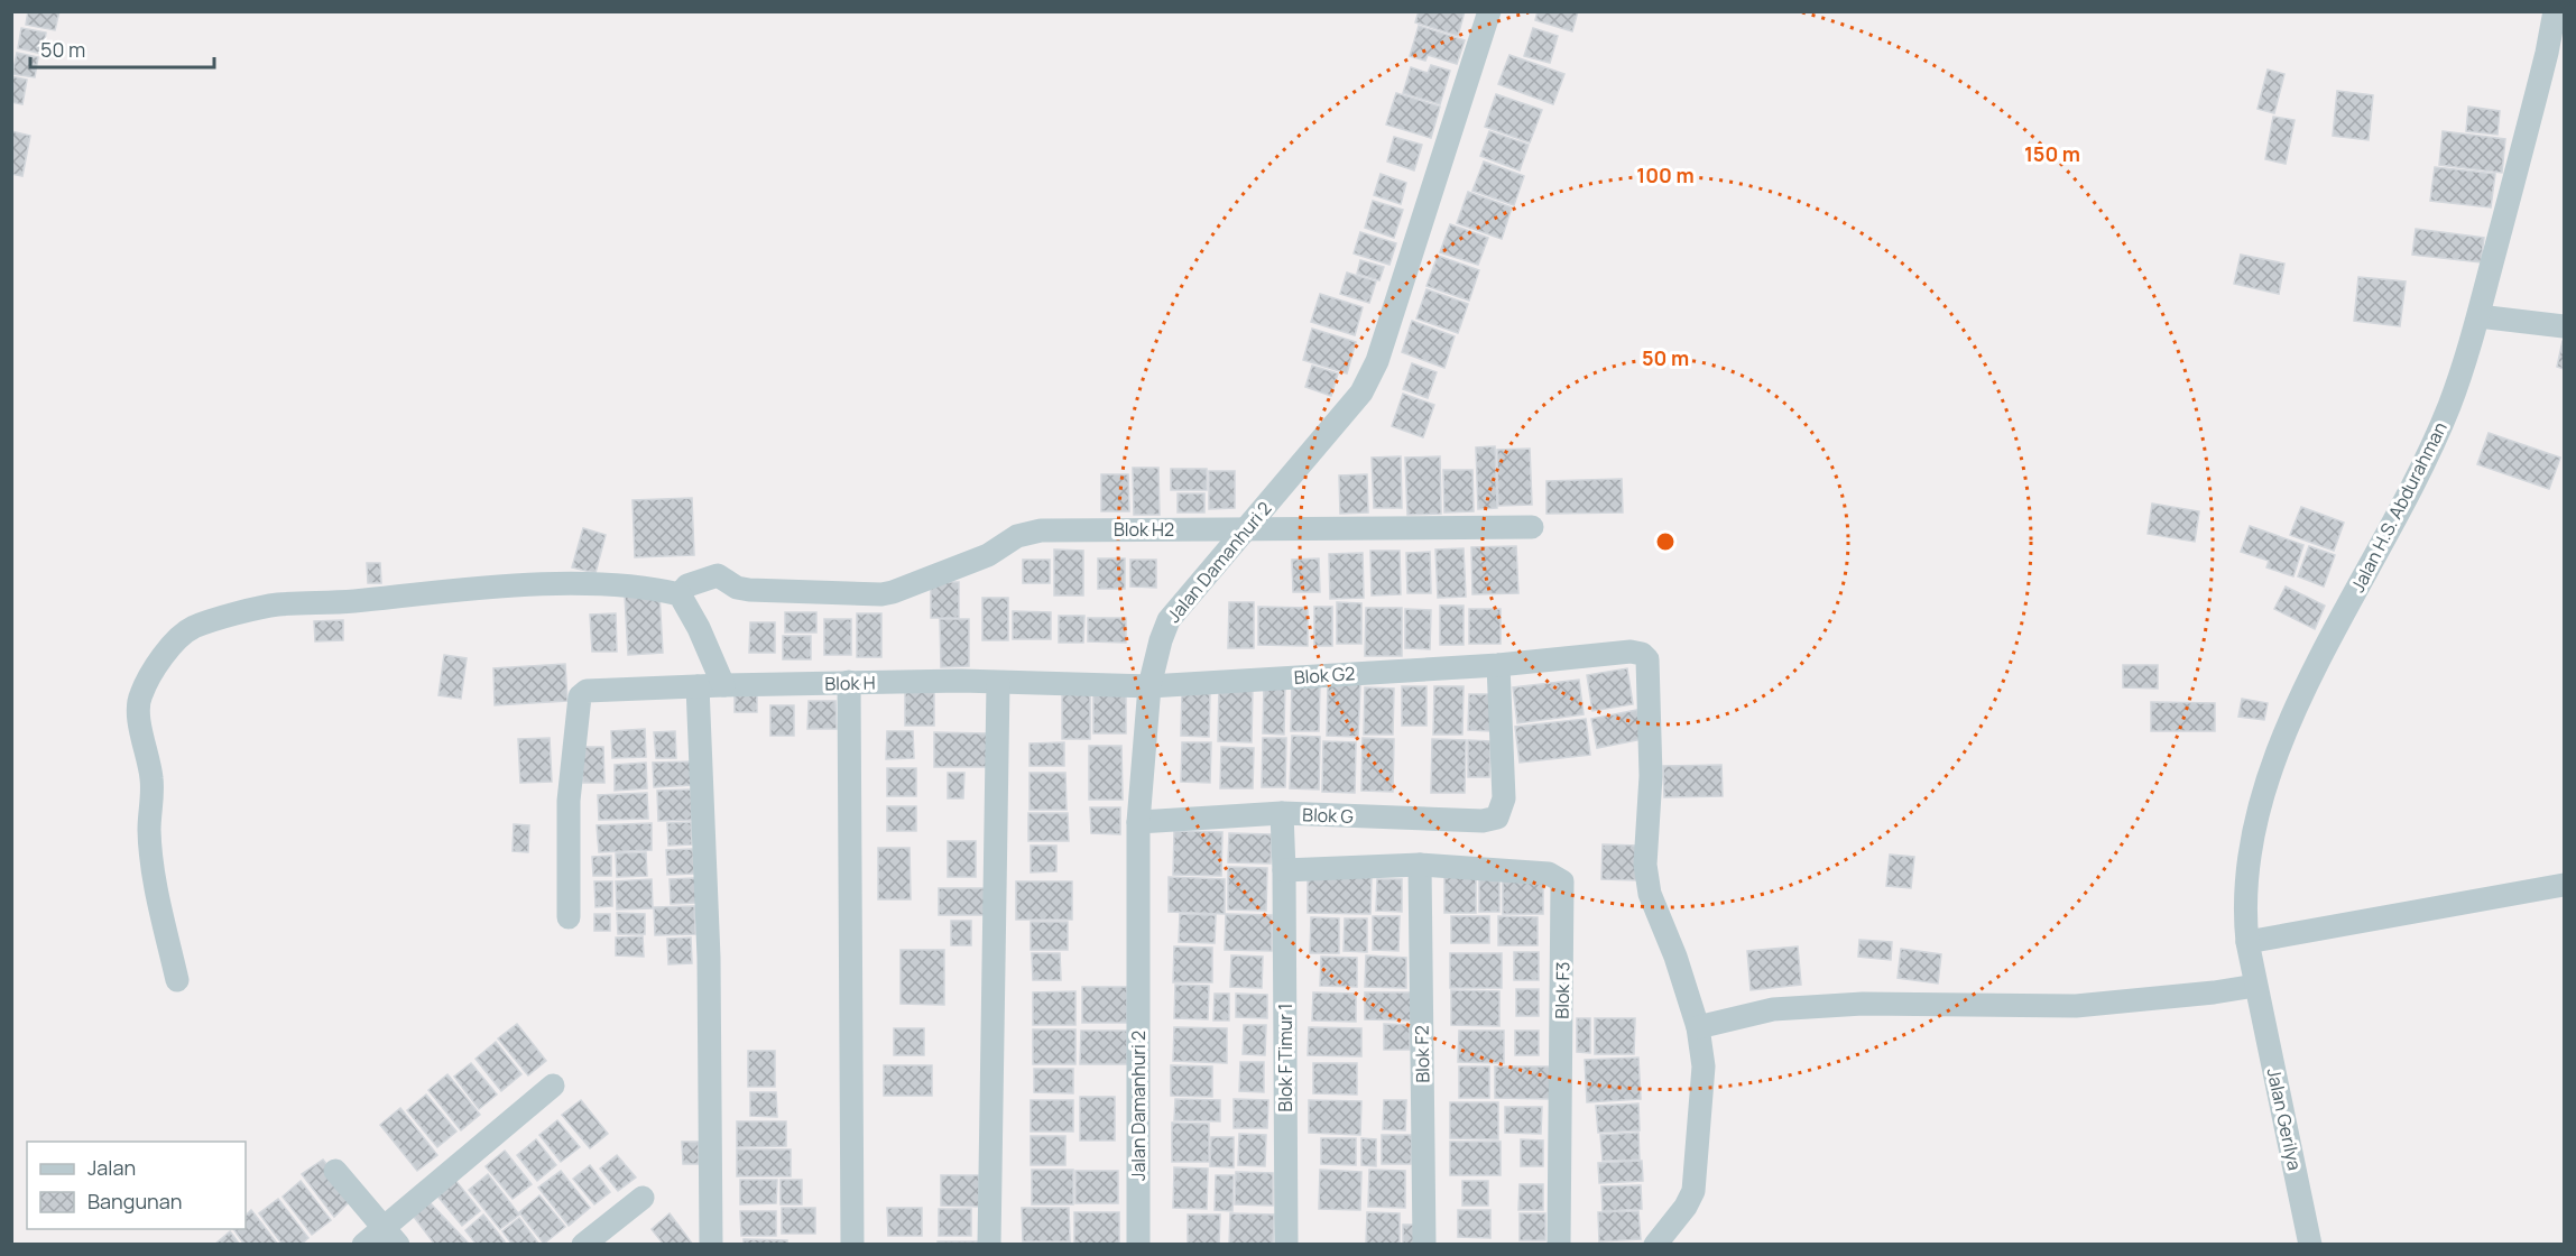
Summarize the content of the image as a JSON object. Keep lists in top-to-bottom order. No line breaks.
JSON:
{"streets":{"street":["Jalan H.S. Abdurahman","Blok H2","Jalan Damanhuri 2","Blok G2","Blok H","Blok G","Blok F3","Blok F2","Blok F Timur 1","Jalan Gerilya"]},"crossings":[["Jalan H.S. Abdurahman","Jalan Gerilya"],["Blok H2","Jalan Damanhuri 2"],["Jalan Damanhuri 2","Blok G2"],["Jalan Damanhuri 2","Blok H"],["Jalan Damanhuri 2","Blok G"],["Blok G2","Blok H"],["Blok G2","Blok G"],["Blok G","Blok F Timur 1"],["Blok F3","Blok F2"]],"legend":["Jalan","Bangunan"],"scale_bar":"50 m","rings":["150 m","100 m","50 m"]}
